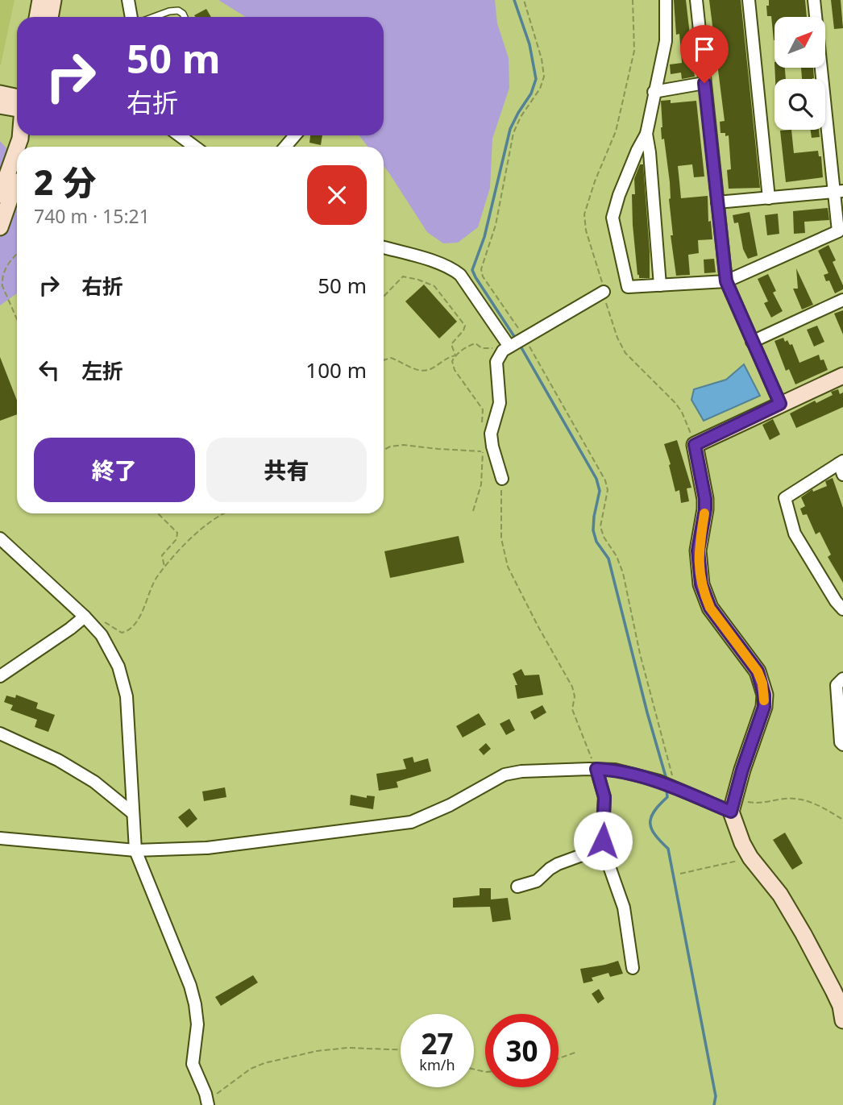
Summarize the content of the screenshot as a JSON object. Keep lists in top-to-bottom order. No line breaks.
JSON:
{"north":"top right","page":{"turn":["50 m","右折"],"heading":["2 分","740 m · 15:21"],"list":[{"name":"右折","value":"50 m"},{"name":"左折","value":"100 m"}],"buttons":["終了","共有"],"speed":"27 km/h","limit":"30"}}
